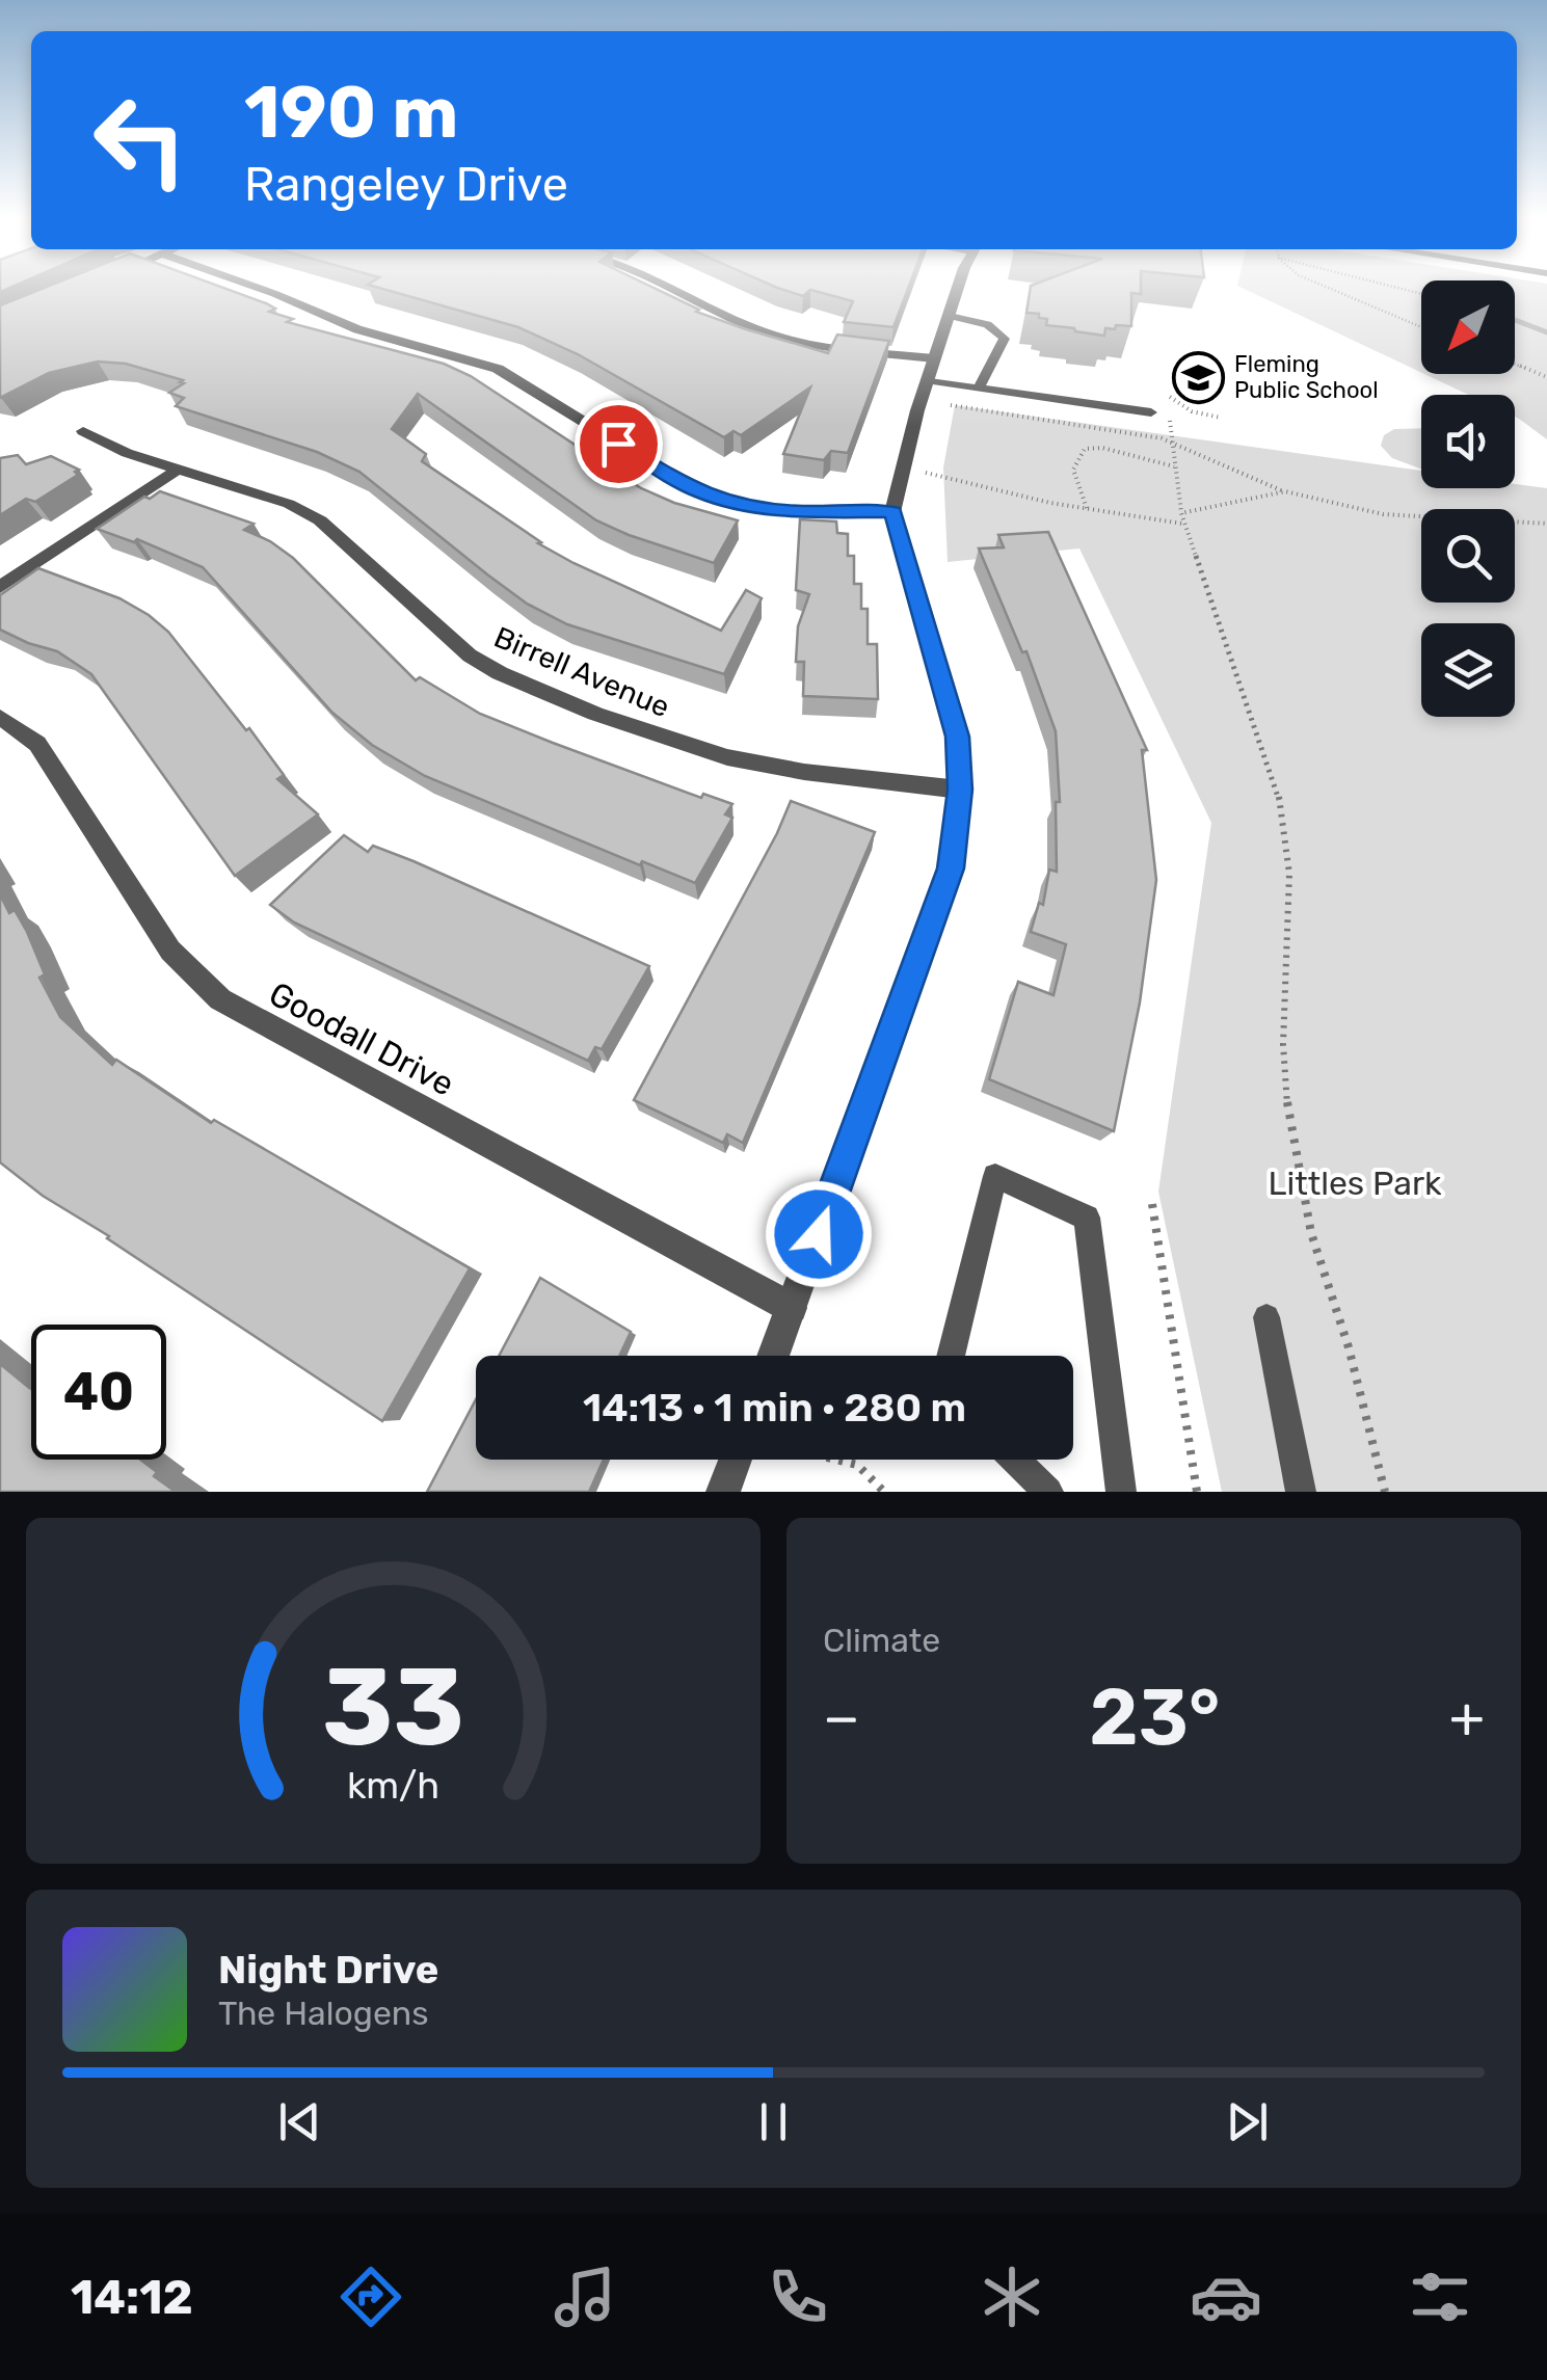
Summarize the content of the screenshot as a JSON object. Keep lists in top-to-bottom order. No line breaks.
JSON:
{"streets":{"street":["Birrell Avenue","Goodall Drive"]},"parks":["Littles Park"],"places":{"school or university":["Fleming Public School"]},"north":"bottom left","page":{"turn":["190 m","Rangeley Drive"],"limit":"40","trip":"14:13 · 1 min · 280 m","tile":"Climate","heat":["−","23°","+"],"song":["Night Drive","The Halogens"],"tabs":"14:12","gauge":["33","km/h"]}}
